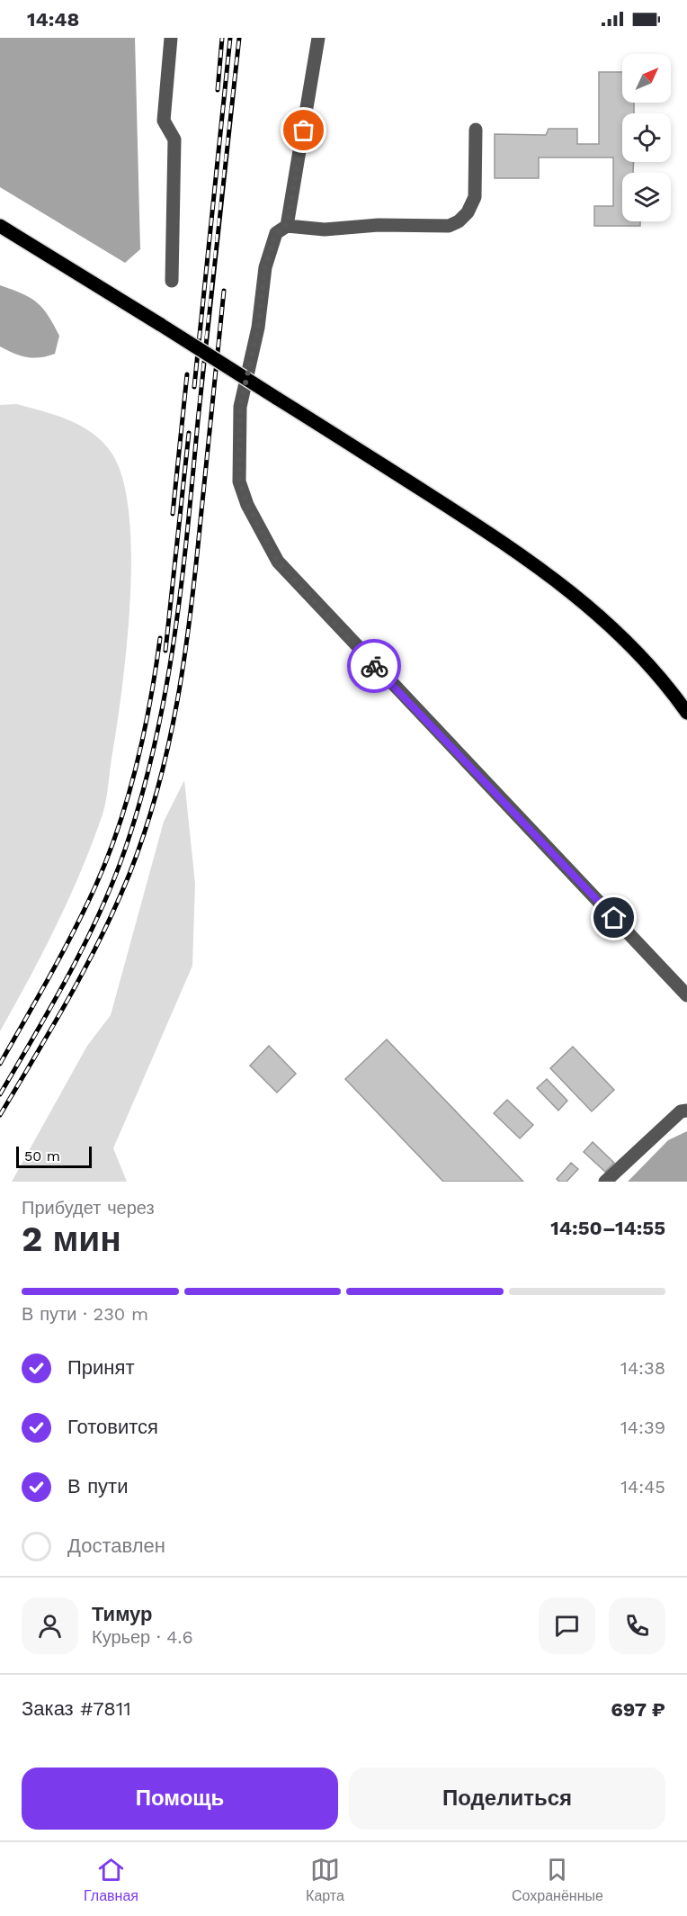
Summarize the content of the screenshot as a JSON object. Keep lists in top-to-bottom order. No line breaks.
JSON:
{"scale_bar":"50 m","north":"top right","page":{"status":"14:48","scale":"50 m","heading":["2 мин","Прибудет через","14:50–14:55"],"panel":["Тимур","Курьер · 4.6","Заказ #7811","697 ₽"],"bar":"В пути · 230 m","list":[["Принят","14:38"],["Готовится","14:39"],["В пути","14:45"],"Доставлен"],"buttons":["Помощь","Поделиться"],"tabs":["Главная","Карта","Сохранённые"]}}
